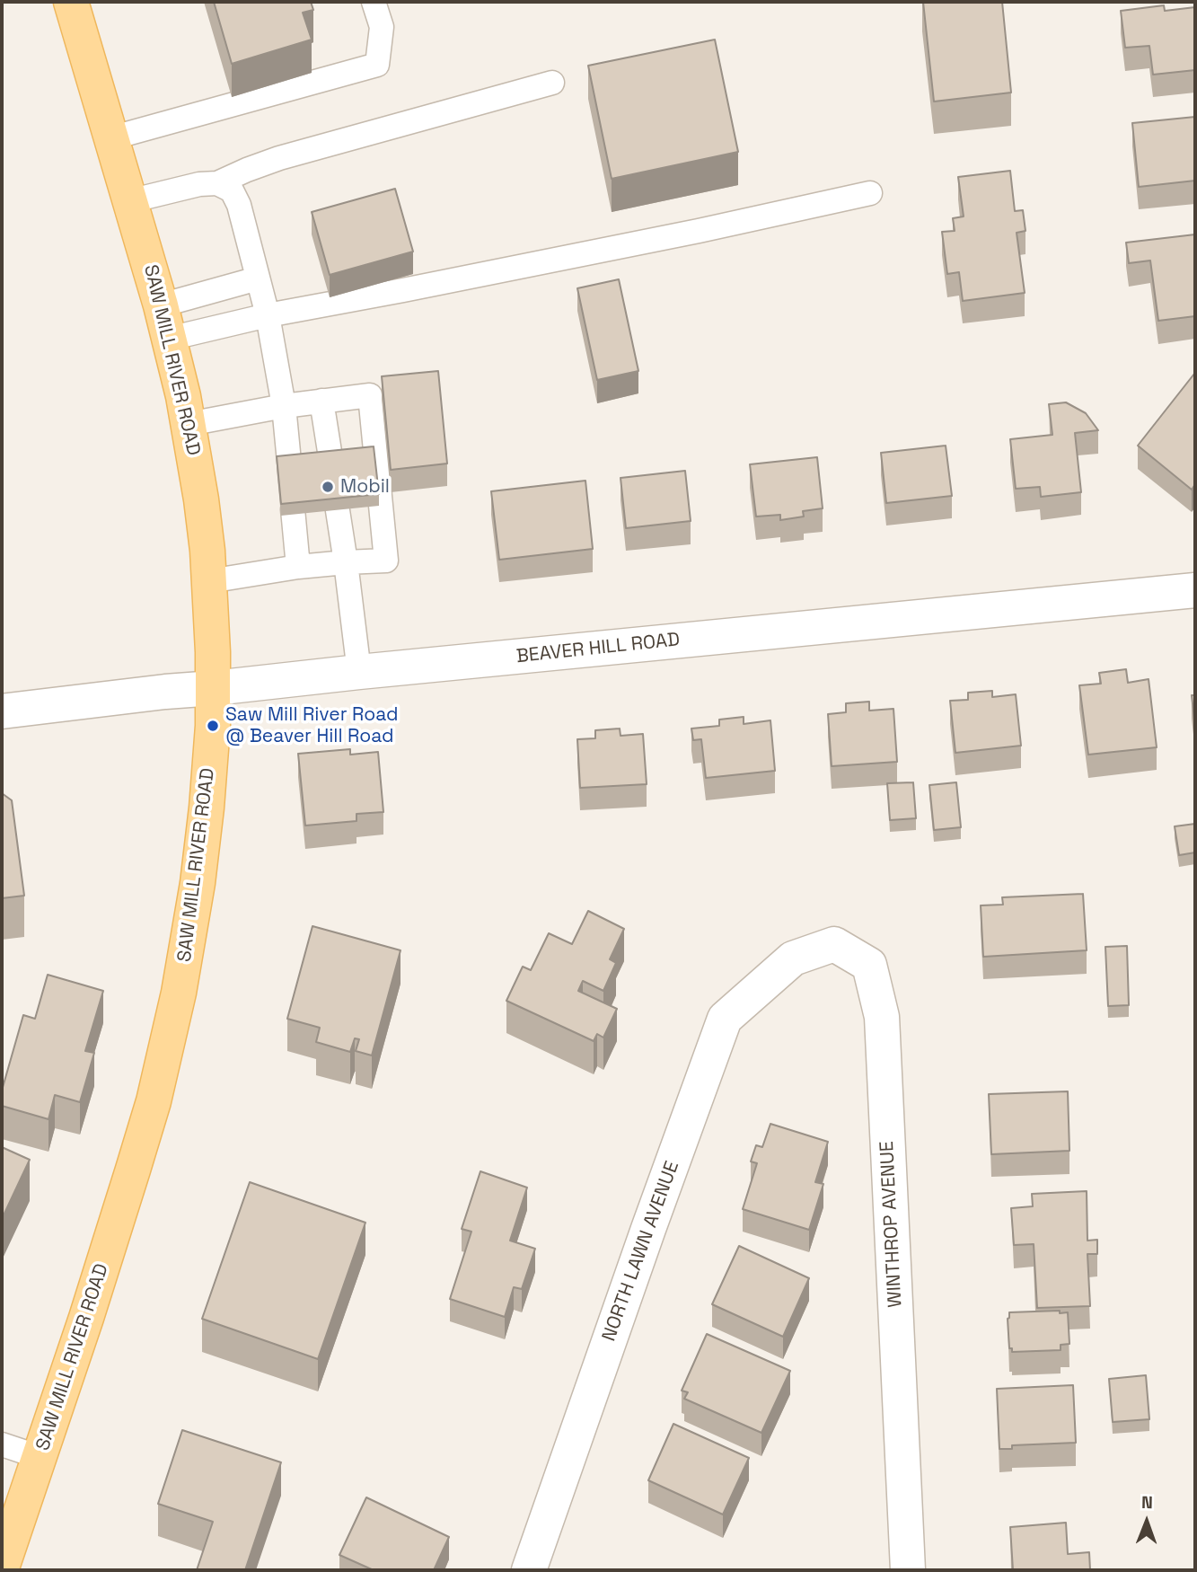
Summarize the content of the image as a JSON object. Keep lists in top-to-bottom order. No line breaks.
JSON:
{"streets":{"main road":["SAW MILL RIVER ROAD"],"street":["BEAVER HILL ROAD","WINTHROP AVENUE","NORTH LAWN AVENUE"]},"crossings":[["SAW MILL RIVER ROAD","BEAVER HILL ROAD"],["WINTHROP AVENUE","NORTH LAWN AVENUE"]],"places":["Mobil","Saw Mill River Road @ Beaver Hill Road"],"north":"top"}
